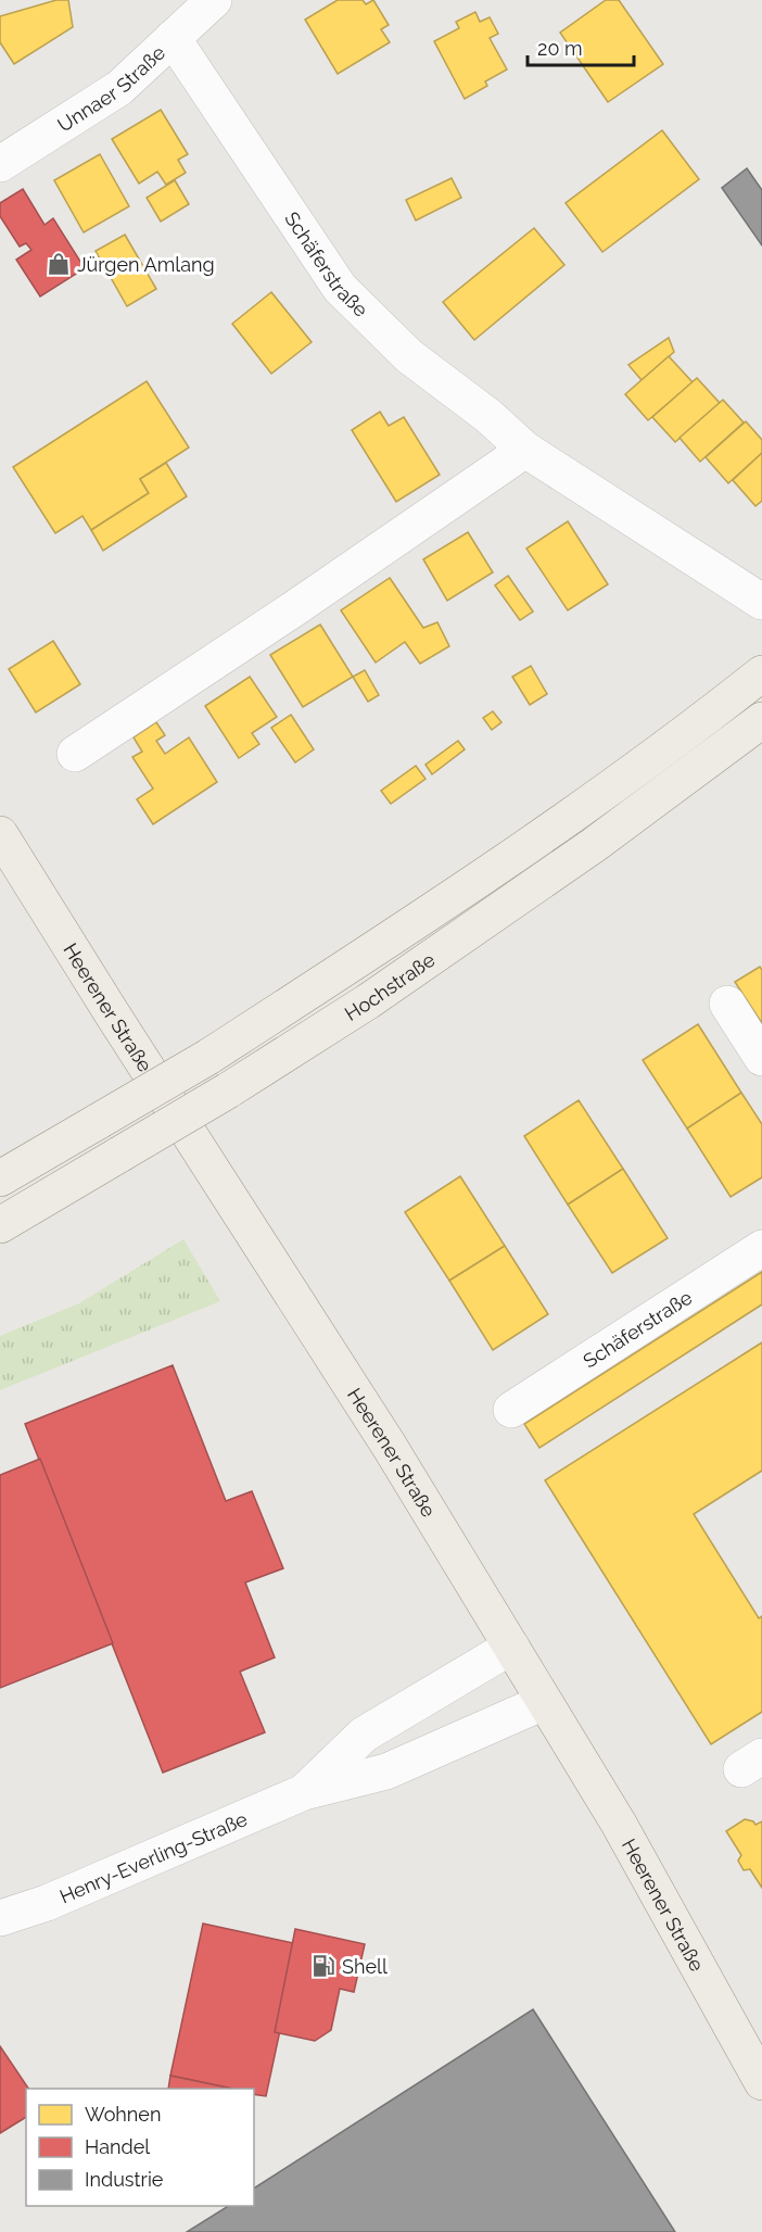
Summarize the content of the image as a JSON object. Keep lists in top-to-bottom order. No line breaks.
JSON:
{"streets":{"main road":["Hochstraße","Heerener Straße"],"street":["Unnaer Straße","Schäferstraße","Henry-Everling-Straße"]},"crossings":[["Unnaer Straße","Schäferstraße"],["Heerener Straße","Henry-Everling-Straße"]],"places":{"shop":["Jürgen Amlang"],"fuel station":["Shell"]},"legend":["Wohnen","Handel","Industrie"],"scale_bar":"20 m"}
